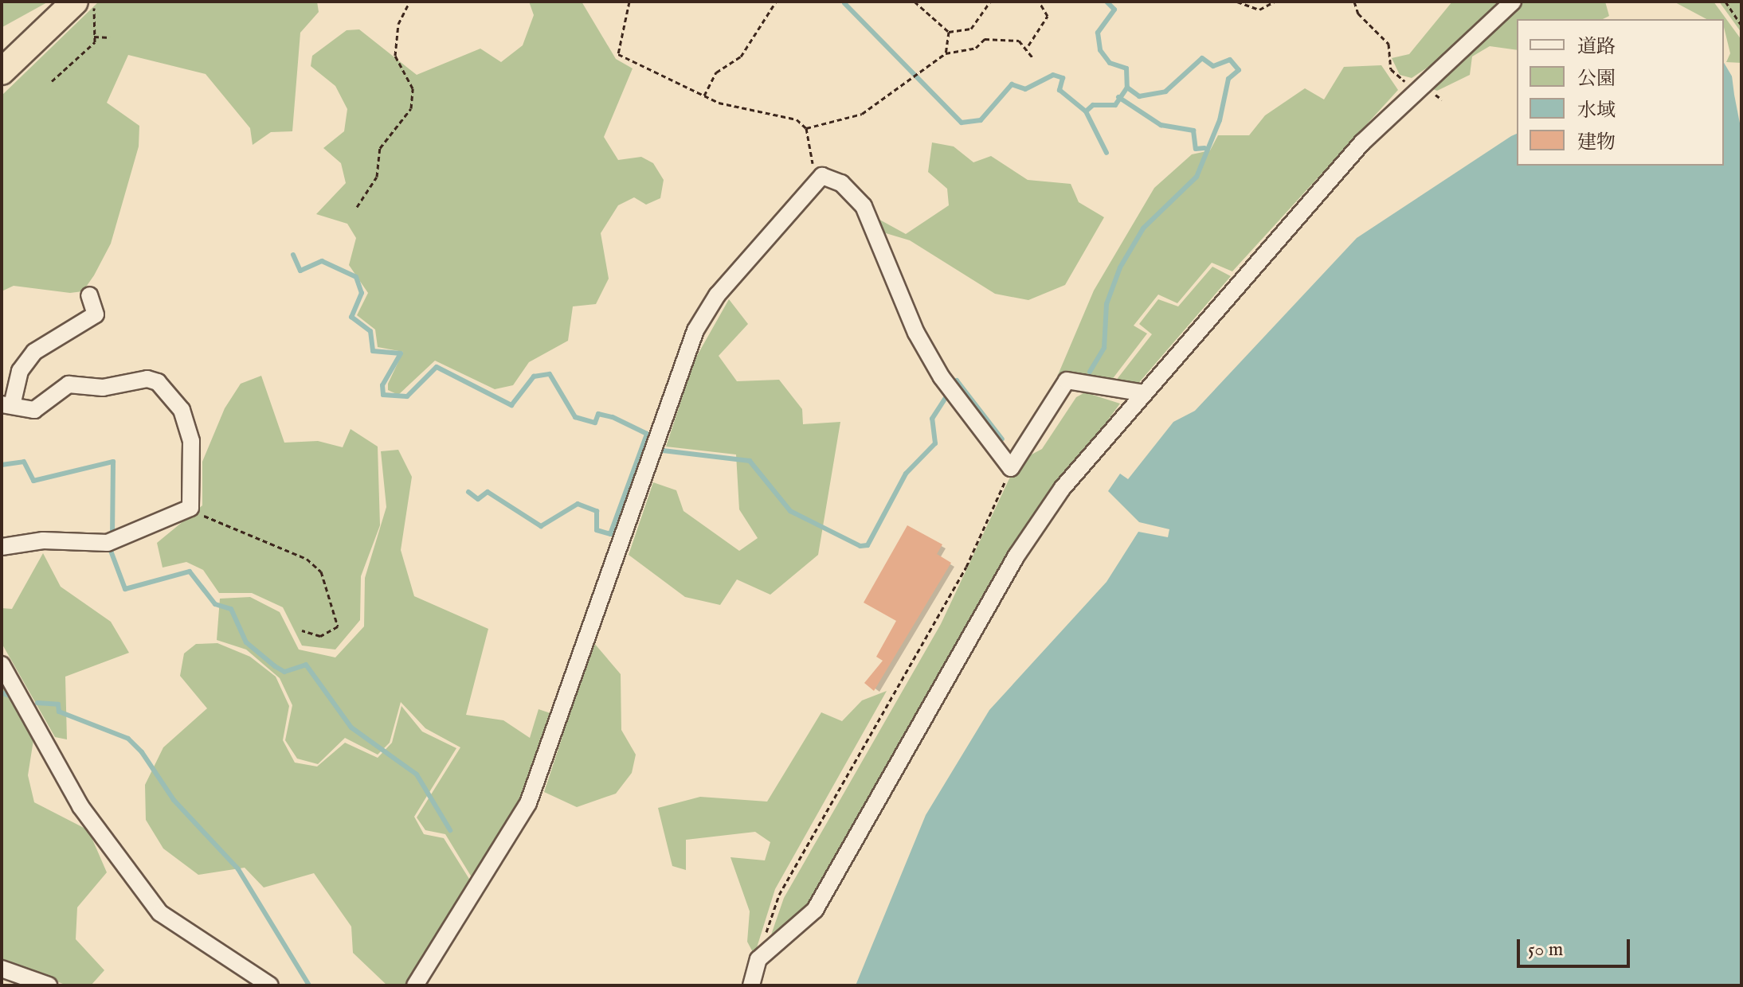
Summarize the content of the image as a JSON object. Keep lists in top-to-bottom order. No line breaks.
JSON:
{"legend":["道路","公園","水域","建物"],"scale_bar":"50 m"}
